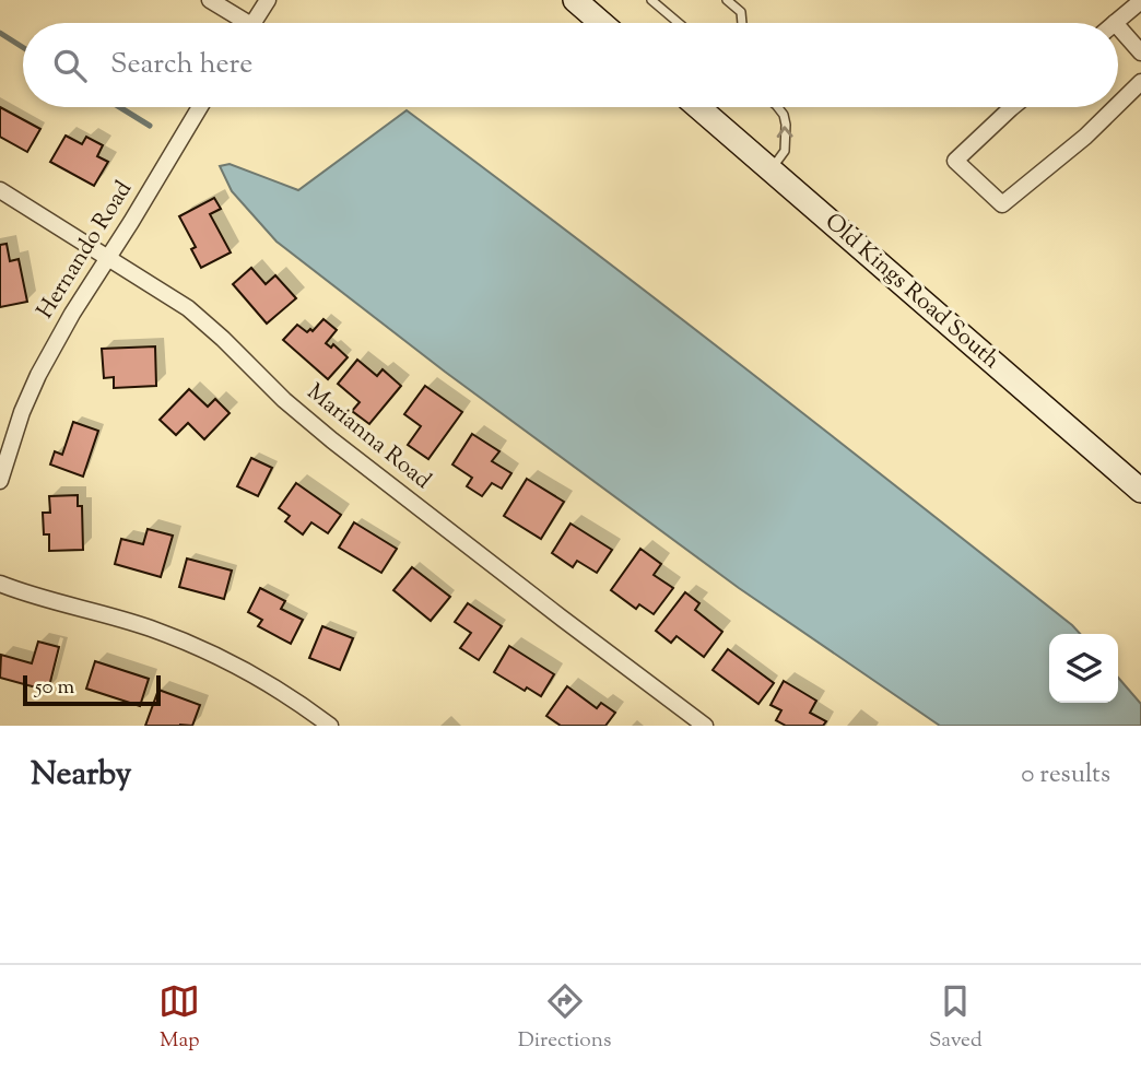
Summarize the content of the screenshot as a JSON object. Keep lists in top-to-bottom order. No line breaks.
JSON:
{"streets":{"street":["Hernando Road","Old Kings Road South","Marianna Road"]},"crossings":[["Hernando Road","Marianna Road"]],"scale_bar":"50 m","page":{"search":"Search here","scale":"50 m","heading":["Nearby","0 results"],"nav":["Map","Directions","Saved"]}}
